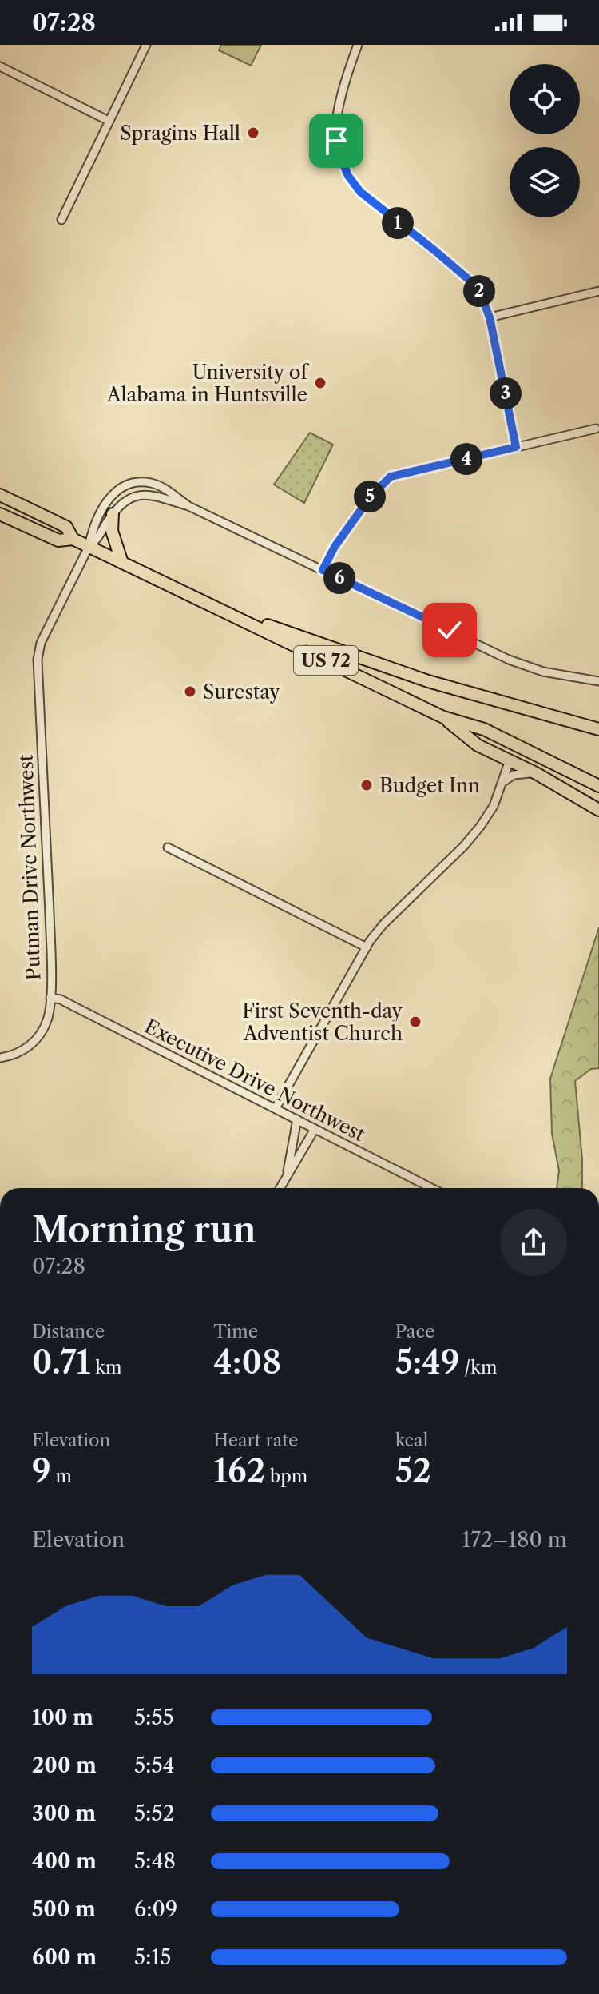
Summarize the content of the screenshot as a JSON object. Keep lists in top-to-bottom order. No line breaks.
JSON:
{"streets":{"highway":["US 72"],"street":["Putman Drive Northwest","Executive Drive Northwest"]},"crossings":[["US 72","Putman Drive Northwest"],["Putman Drive Northwest","Executive Drive Northwest"]],"places":["Spragins Hall","University of Alabama in Huntsville","Surestay","Budget Inn","First Seventh-day Adventist Church"],"page":{"status":"07:28","pins":["1","2","3","4","5","6"],"heading":["Morning run","07:28"],"stats":[["Distance","0.71 km"],["Time","4:08"],["Pace","5:49 /km"],["Elevation","9 m"],["Heart rate","162 bpm"],["kcal","52"]],"chart":["Elevation","172–180 m"],"list":[{"name":"100 m","note":"5:55"},{"name":"200 m","note":"5:54"},{"name":"300 m","note":"5:52"},{"name":"400 m","note":"5:48"},{"name":"500 m","note":"6:09"},{"name":"600 m","note":"5:15"}]}}
